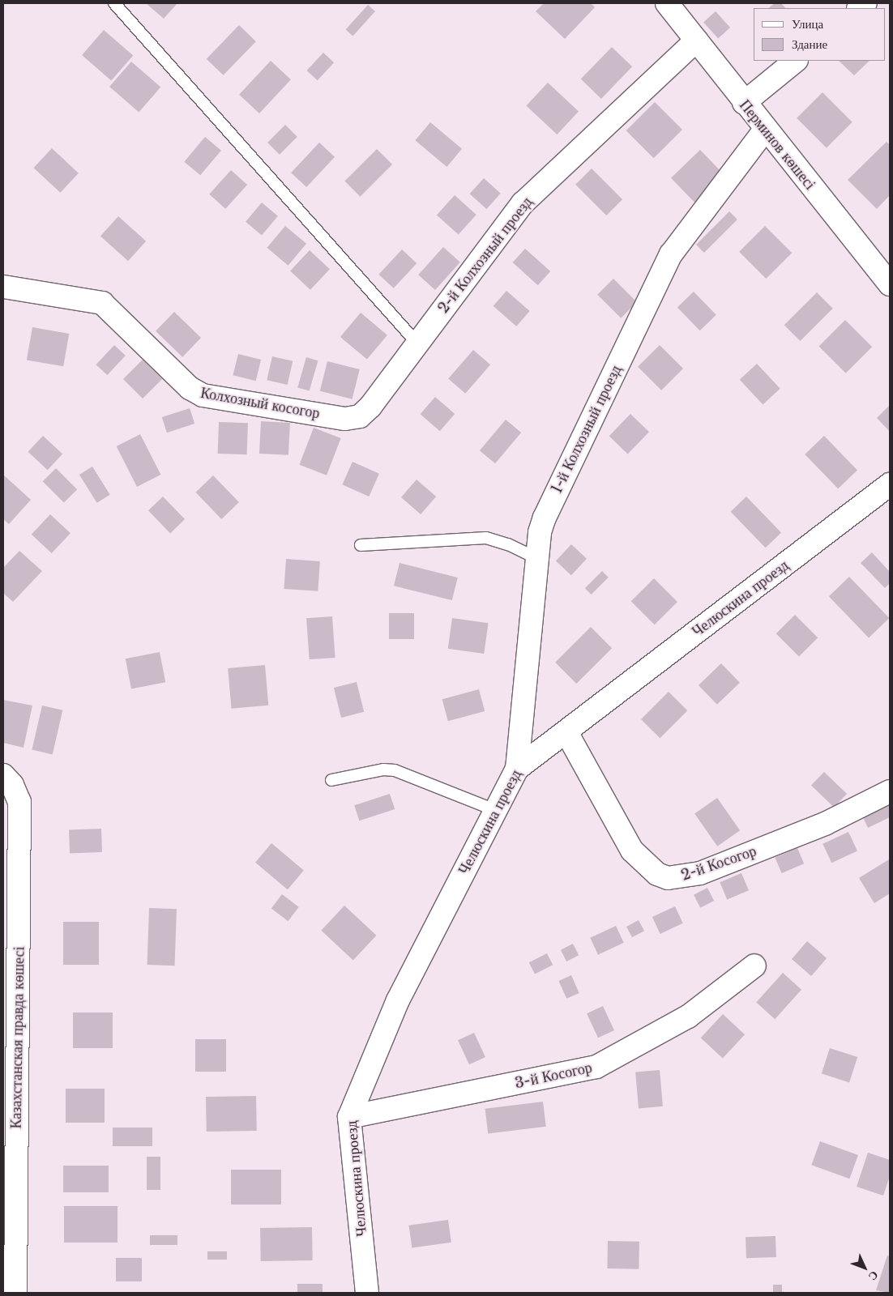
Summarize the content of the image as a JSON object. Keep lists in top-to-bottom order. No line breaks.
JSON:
{"streets":{"street":["Перминов көшесі","2-й Колхозный проезд","Колхозный косогор","1-й Колхозный проезд","Челюскина проезд","2-й Косогор","Казахстанская правда көшесі","3-й Косогор"]},"crossings":[["Перминов көшесі","2-й Колхозный проезд"],["Перминов көшесі","1-й Колхозный проезд"],["2-й Колхозный проезд","Колхозный косогор"],["1-й Колхозный проезд","Челюскина проезд"],["Челюскина проезд","2-й Косогор"],["Челюскина проезд","3-й Косогор"]],"legend":["Улица","Здание"],"north":"bottom right"}
